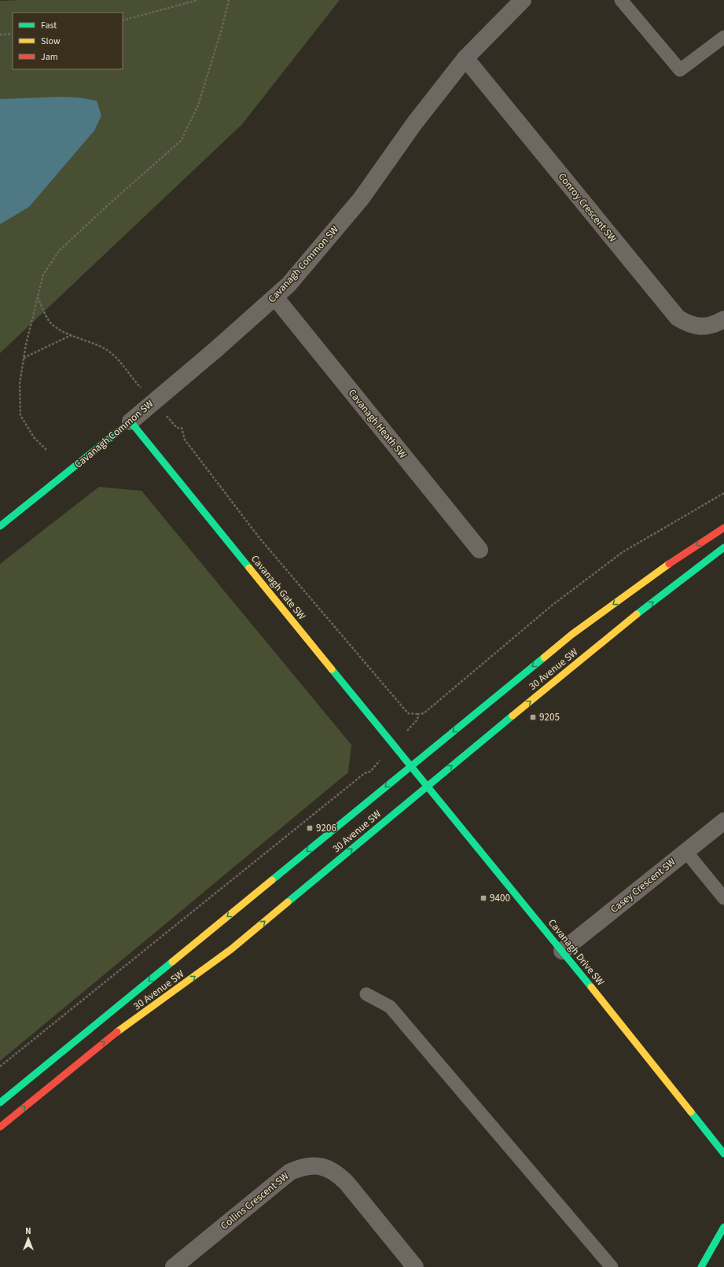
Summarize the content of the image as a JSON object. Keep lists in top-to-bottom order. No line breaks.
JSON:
{"streets":{"main road":["Cavanagh Common SW","Cavanagh Gate SW","30 Avenue SW","Cavanagh Drive SW"],"street":["Conroy Crescent SW","Cavanagh Heath SW","Casey Crescent SW","Collins Crescent SW"]},"crossings":[["Conroy Crescent SW","Cavanagh Common SW"],["Cavanagh Common SW","Cavanagh Heath SW"],["Cavanagh Common SW","Cavanagh Gate SW"],["Cavanagh Gate SW","30 Avenue SW"],["Cavanagh Gate SW","Cavanagh Drive SW"],["30 Avenue SW","Cavanagh Drive SW"],["Casey Crescent SW","Cavanagh Drive SW"]],"places":{"transit":["9205","9206","9400"]},"legend":["Fast","Slow","Jam"],"north":"top"}
